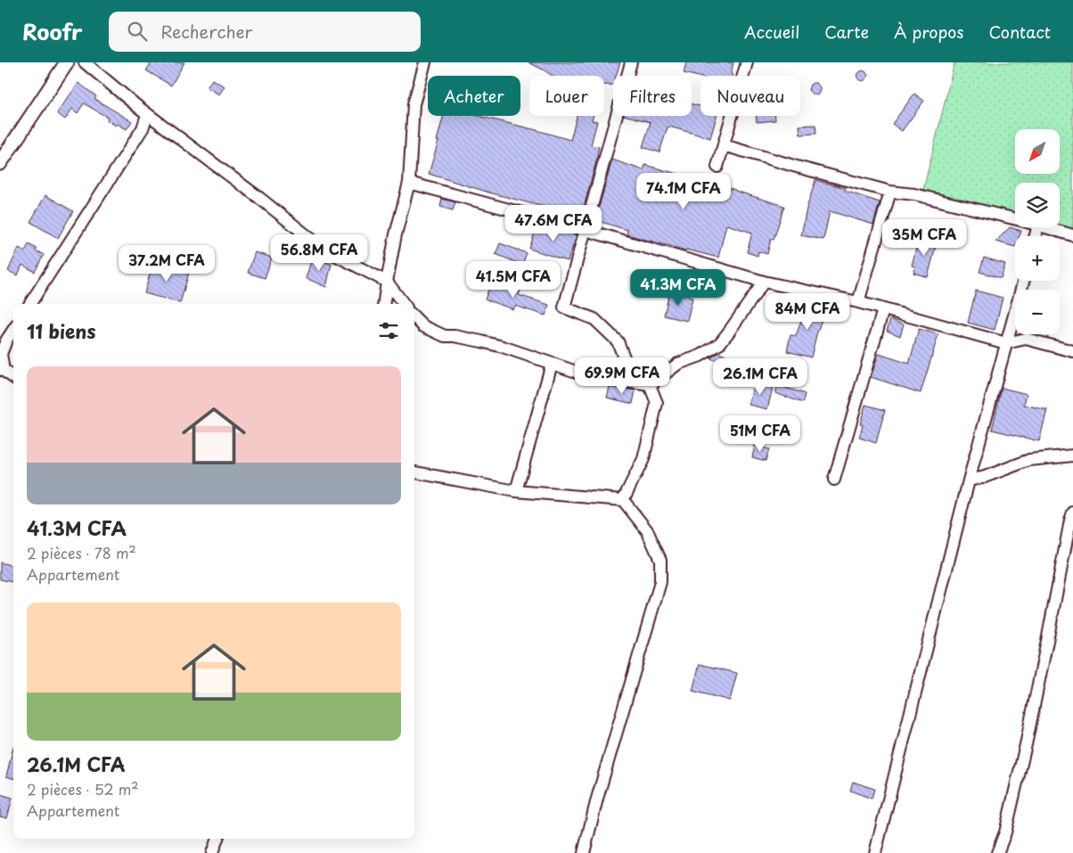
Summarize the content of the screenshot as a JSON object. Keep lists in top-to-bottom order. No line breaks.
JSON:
{"north":"bottom left","page":{"header":"Roofr","search":"Rechercher","nav":["Accueil","Carte","À propos","Contact"],"chip":["Acheter","Louer","Filtres","Nouveau"],"map_buttons":["+","−"],"price":["74.1M CFA","47.6M CFA","35M CFA","56.8M CFA","37.2M CFA","41.5M CFA","41.3M CFA","84M CFA","69.9M CFA","26.1M CFA","51M CFA"],"heading":"11 biens","list":[{"name":"41.3M CFA","note":"2 pièces · 78 m² · Appartement"},{"name":"26.1M CFA","note":"2 pièces · 52 m² · Appartement"}]}}
